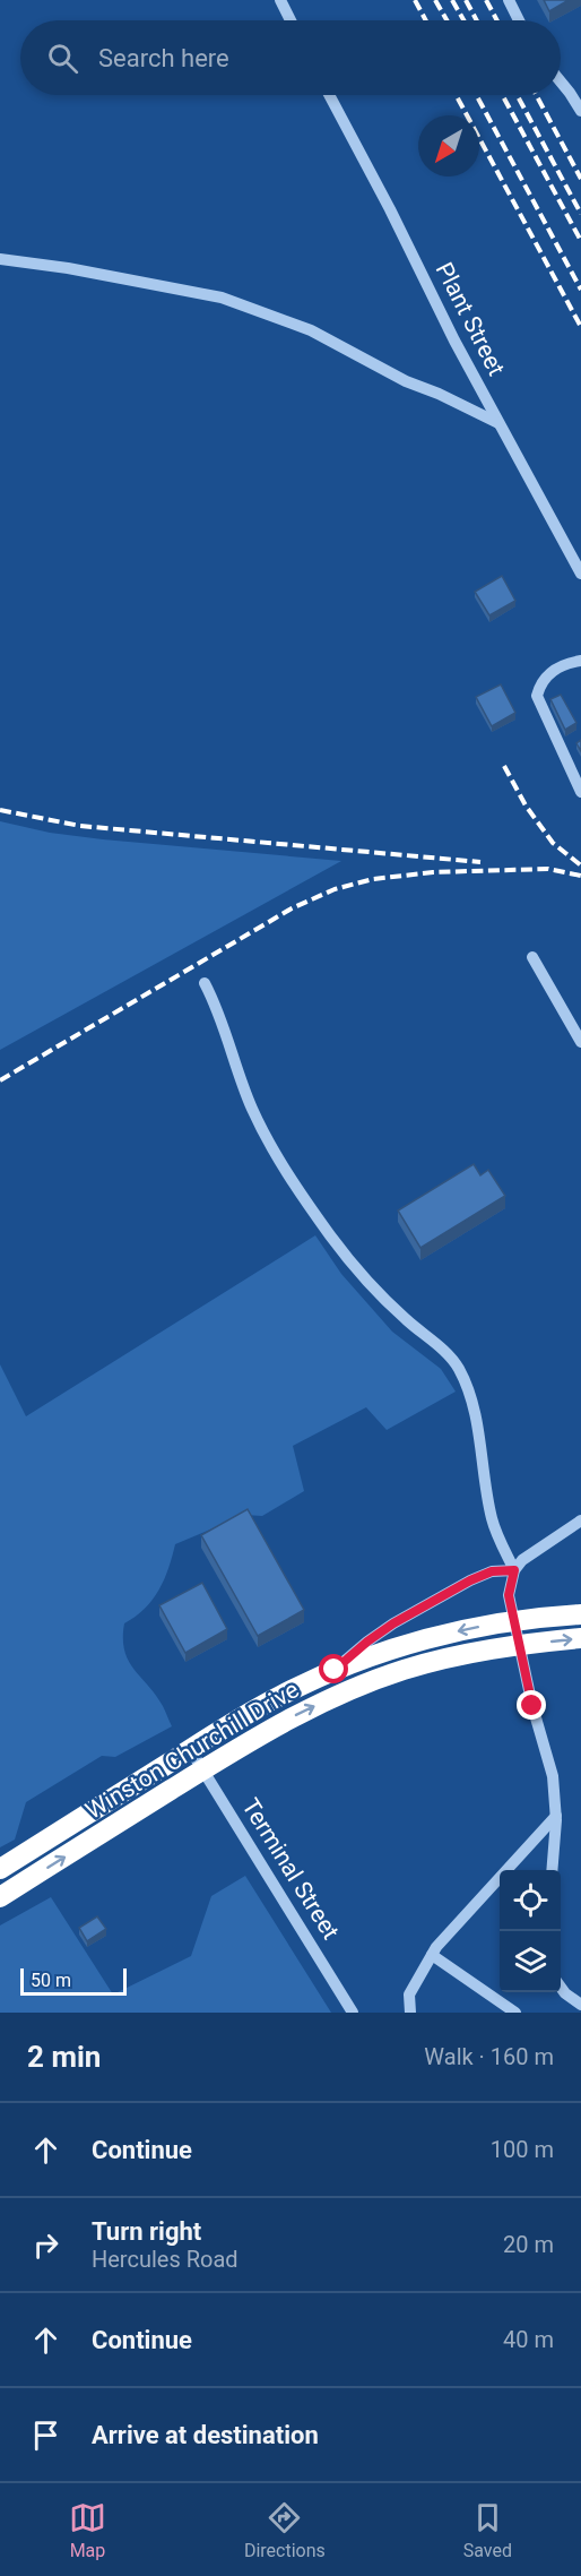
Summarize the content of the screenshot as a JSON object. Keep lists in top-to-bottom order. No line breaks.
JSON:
{"streets":{"highway":["Winston Churchill Drive"],"street":["Plant Street","Terminal Street"]},"crossings":[["Winston Churchill Drive","Terminal Street"]],"scale_bar":"50 m","north":"bottom left","page":{"search":"Search here","scale":"50 m","heading":["2 min","Walk · 160 m"],"list":[["Continue","100 m"],["Turn right","Hercules Road","20 m"],["Continue","40 m"],"Arrive at destination"],"nav":["Map","Directions","Saved"]}}
